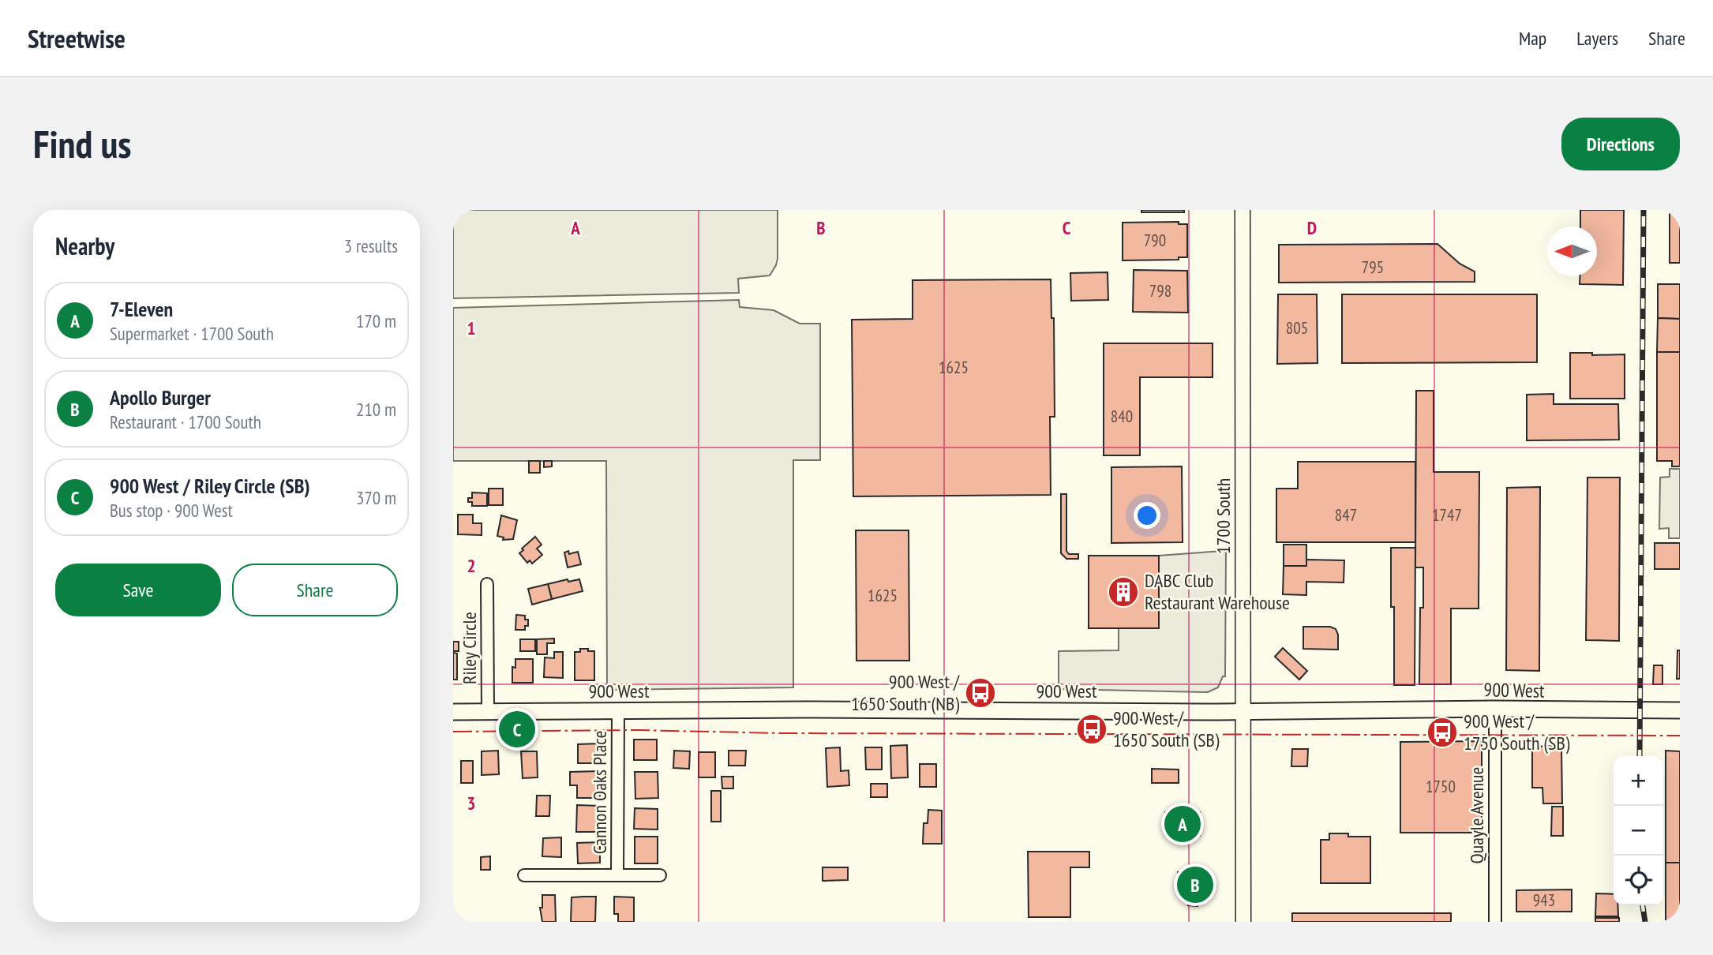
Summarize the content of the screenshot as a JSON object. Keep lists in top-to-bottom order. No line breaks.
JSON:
{"streets":{"main road":["900 West"],"street":["1700 South","Riley Circle","Cannon Oaks Place","Quayle Avenue"]},"crossings":[["1700 South","900 West"],["Riley Circle","900 West"],["900 West","Cannon Oaks Place"],["900 West","Quayle Avenue"]],"places":{"building":["DABC Club Restaurant Warehouse"],"bus stop":["900 West / 1650 South (NB)","900 West / 1650 South (SB)","900 West / 1750 South (SB)"]},"house_numbers":["790","795","798","805","1625","840","847","1747","1625","1750","943"],"north":"left","page":{"header":"Streetwise","nav":["Map","Layers","Share"],"buttons":["Directions",["Save","Share"]],"title":"Find us","heading":["Nearby","3 results"],"list":[{"mark":"A","name":"7-Eleven","note":"Supermarket · 1700 South","value":"170 m"},{"mark":"B","name":"Apollo Burger","note":"Restaurant · 1700 South","value":"210 m"},{"mark":"C","name":"900 West / Riley Circle (SB)","note":"Bus stop · 900 West","value":"370 m"}],"pins":["C","A","B"],"map_buttons":["+","−"]},"grid":{"columns":["A","B","C","D"],"rows":["1","2","3"]}}
